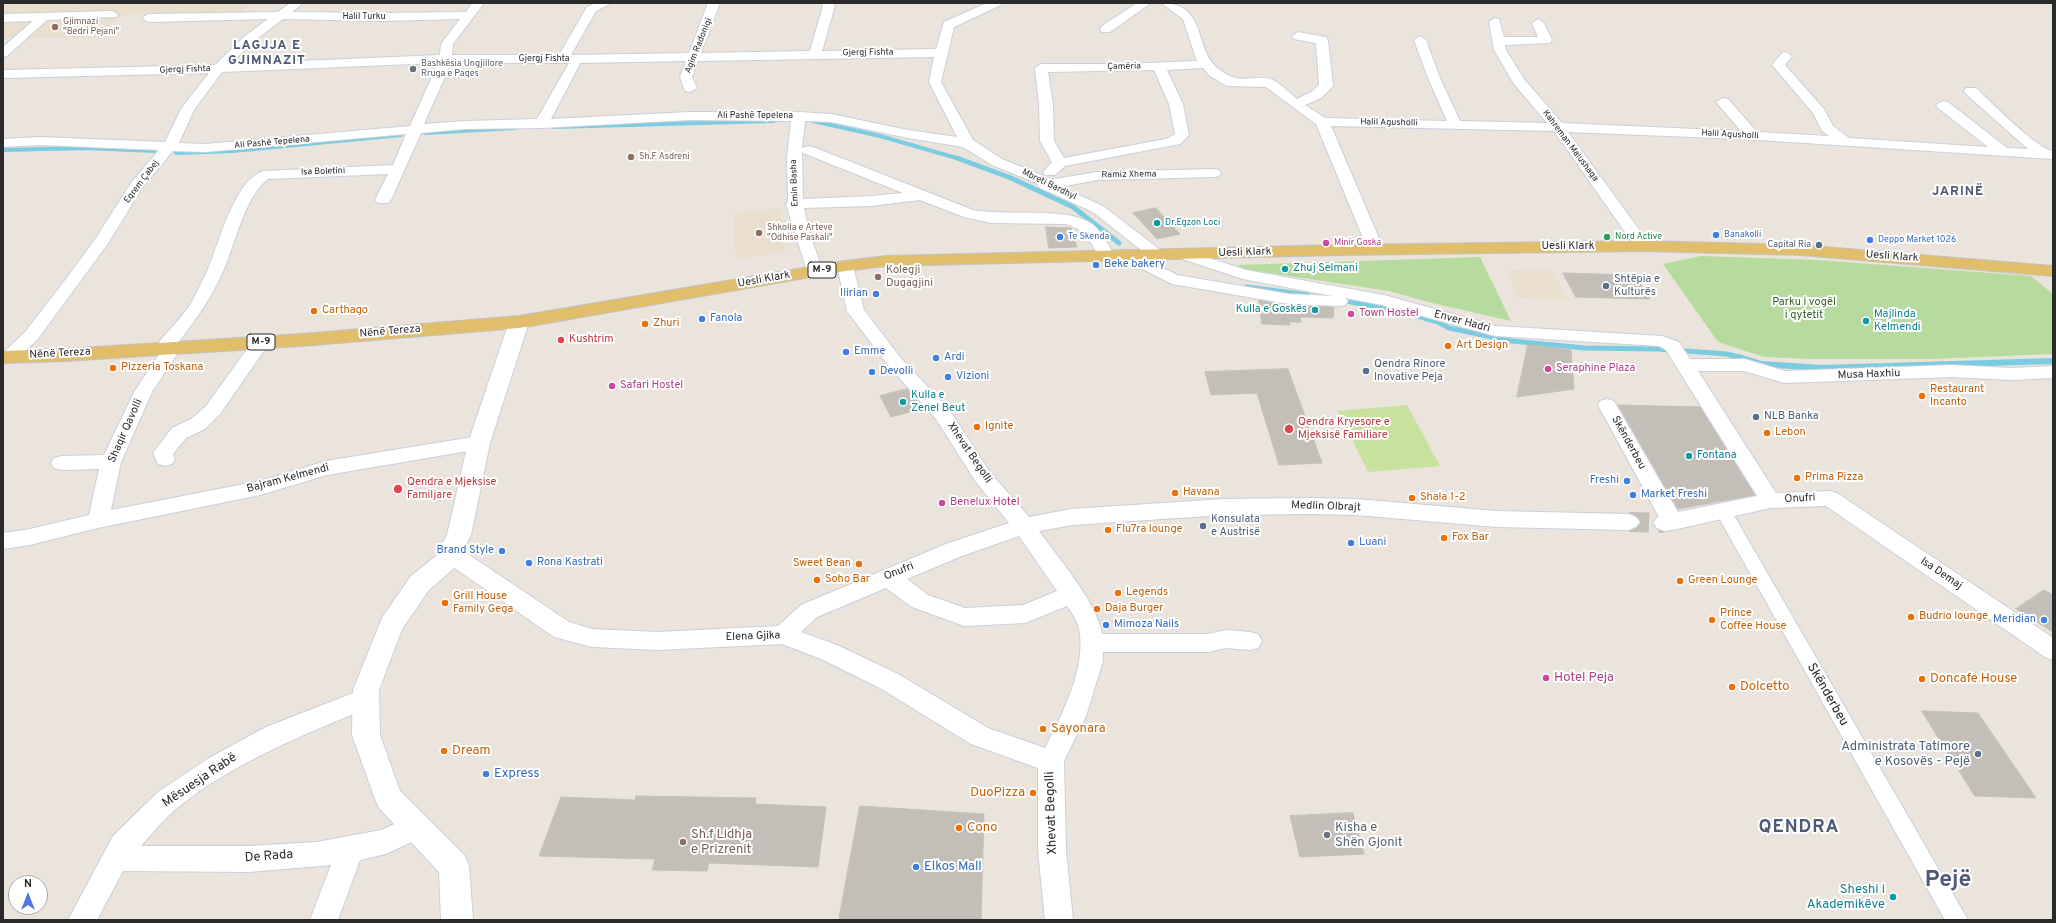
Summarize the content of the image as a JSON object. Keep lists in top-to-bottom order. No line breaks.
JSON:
{"streets":{"main road":["Uesli Klark","M-9","Nënë Tereza"],"street":["Halil Turku","Agim Radoniqi","Gjergj Fishta","Çamëria","Ali Pashë Tepelena","Halil Agusholli","Kahreman Malushaga","Isa Boletini","Ramiz Xhema","Eqrem Çabej","Emin Basha","Mbreti Bardhyl","Enver Hadri","Musa Haxhiu","Shaqir Qavolli","Skënderbeu","Xhevat Begolli","Bajram Kelmendi","Onufri","Medlin Olbrajt","Isa Demaj","Elena Gjika","Mësuesja Rabë","De Rada"]},"crossings":[["Halil Turku","Eqrem Çabej"],["Agim Radoniqi","Gjergj Fishta"],["Gjergj Fishta","Eqrem Çabej"],["Gjergj Fishta","Mbreti Bardhyl"],["Ali Pashë Tepelena","Eqrem Çabej"],["Ali Pashë Tepelena","Emin Basha"],["Ali Pashë Tepelena","Mbreti Bardhyl"],["Halil Agusholli","Kahreman Malushaga"],["Kahreman Malushaga","Uesli Klark"],["Isa Boletini","Nënë Tereza"],["Isa Boletini","Shaqir Qavolli"],["Ramiz Xhema","Mbreti Bardhyl"],["Eqrem Çabej","Nënë Tereza"],["Emin Basha","Uesli Klark"],["Mbreti Bardhyl","Uesli Klark"],["Uesli Klark","Enver Hadri"],["Uesli Klark","Nënë Tereza"],["Uesli Klark","Xhevat Begolli"],["Enver Hadri","Musa Haxhiu"],["Nënë Tereza","Shaqir Qavolli"],["Shaqir Qavolli","Bajram Kelmendi"],["Skënderbeu","Onufri"],["Xhevat Begolli","Onufri"],["Xhevat Begolli","Medlin Olbrajt"],["Xhevat Begolli","Elena Gjika"],["Onufri","Medlin Olbrajt"],["Onufri","Isa Demaj"],["Onufri","Elena Gjika"],["Mësuesja Rabë","De Rada"]],"districts":["LAGJJA E GJIMNAZIT","JARINË","QENDRA","Pejë"],"parks":["Parku i vogël i qytetit"],"places":["Gjimnazi \"Bedri Pejani\"","Bashkësia Ungjillore Rruga e Paqes","Sh.F Asdreni","Dr.Egzon Loci","Shkolla e Arteve \"Odhise Paskali\"","Banakolli","Te Skenda","Nord Active","Deppo Market 1026","Minir Goska","Capital Ria","Beke bakery","Zhuj Selmani","Kolegji Dugagjini","Shtëpia e Kulturës","Ilirian","Kulla e Goskës","Carthago","Town Hostel","Fanola","Majlinda Kelmendi","Zhuri","Kushtrim","Art Design","Emme","Ardi","Pizzeria Toskana","Seraphine Plaza","Qendra Rinore Inovative Peja","Devolli","Vizioni","Safari Hostel","Restaurant Incanto","Kulla e Zenel Beut","NLB Banka","Ignite","Qendra Kryesore e Mjeksisë Familiare","Lebon","Fontana","Prima Pizza","Freshi","Qendra e Mjeksise Familjare","Havana","Market Freshi","Shala 1-2","Benelux Hotel","Konsulata e Austrisë","Flu7ra lounge","Fox Bar","Luani","Brand Style","Rona Kastrati","Sweet Bean","Soho Bar","Green Lounge","Legends","Grill House Family Gega","Daja Burger","Budrio lounge","Prince Coffee House","Meridian","Mimoza Nails","Hotel Peja","Doncafe House","Dolcetto","Sayonara","Dream","Administrata Tatimore e Kosovës - Pejë","Express","DuoPizza","Cono","Kisha e Shën Gjonit","Sh.f Lidhja e Prizrenit","Elkos Mall","Sheshi i Akademikëve"],"north":"top"}
